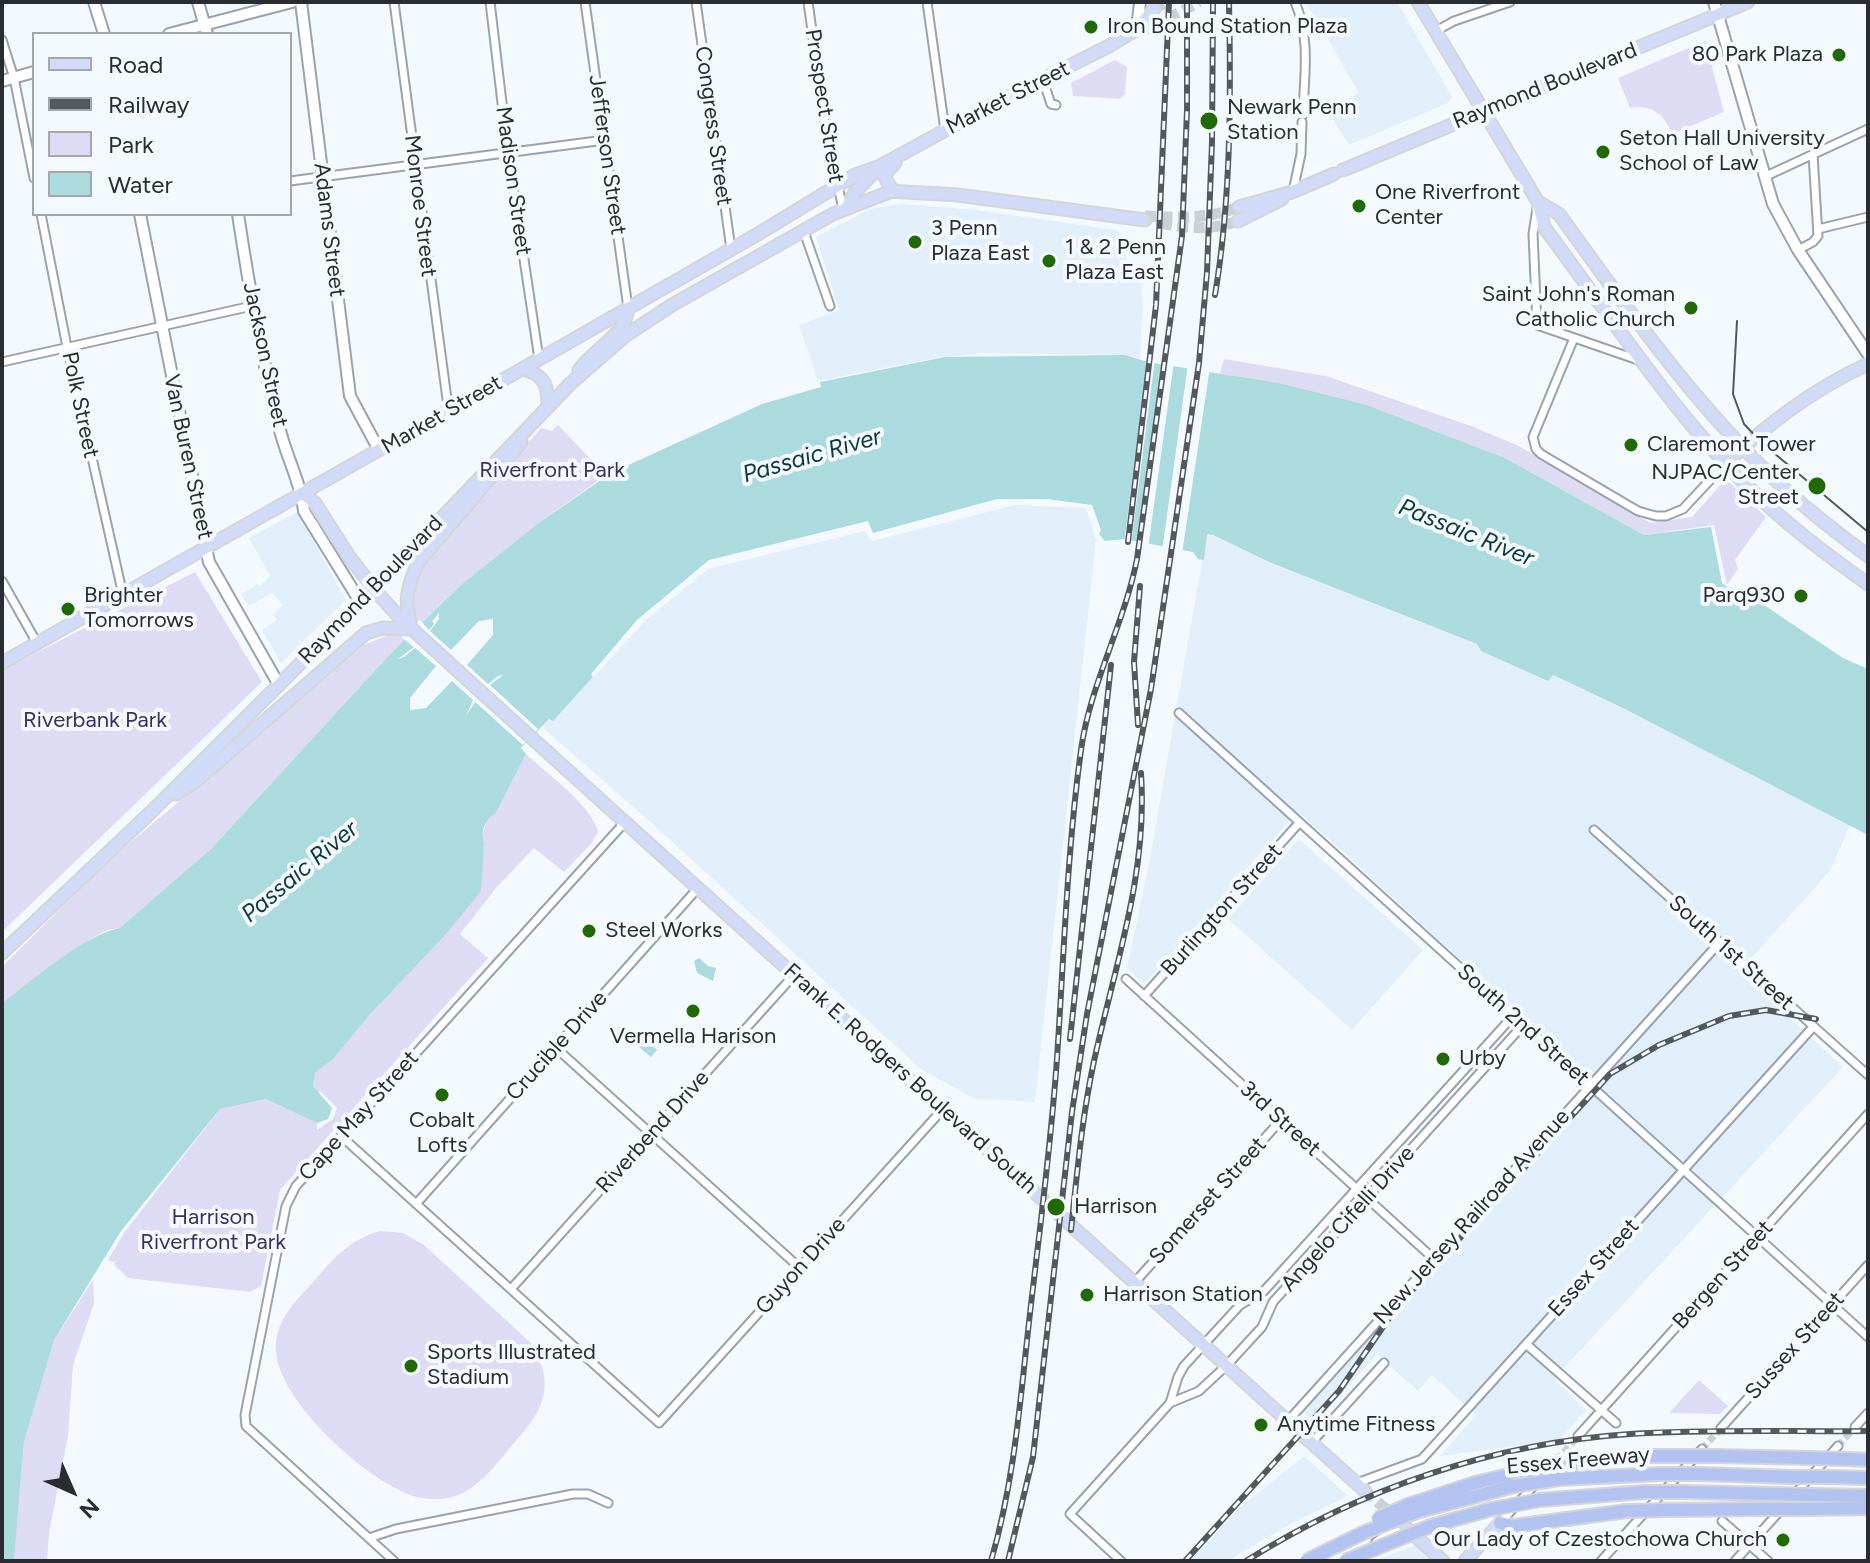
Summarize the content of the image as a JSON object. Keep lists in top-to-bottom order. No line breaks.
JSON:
{"streets":{"highway":["Essex Freeway"],"main road":["Raymond Boulevard","Market Street","Jackson Street","Frank E. Rodgers Boulevard South"],"street":["Prospect Street","Congress Street","Jefferson Street","Madison Street","Monroe Street","Adams Street","Polk Street","Van Buren Street","Burlington Street","South 1st Street","South 2nd Street","Crucible Drive","Cape May Street","3rd Street","Riverbend Drive","Somerset Street","New Jersey Railroad Avenue","Angelo Cifelli Drive","Guyon Drive","Essex Street","Bergen Street","Sussex Street"]},"crossings":[["Raymond Boulevard","Jackson Street"],["Raymond Boulevard","Van Buren Street"],["Market Street","Prospect Street"],["Market Street","Congress Street"],["Market Street","Jefferson Street"],["Market Street","Madison Street"],["Market Street","Monroe Street"],["Market Street","Adams Street"],["Market Street","Jackson Street"],["Market Street","Polk Street"],["Market Street","Van Buren Street"],["Jackson Street","Cape May Street"],["Burlington Street","South 2nd Street"],["Burlington Street","3rd Street"],["South 1st Street","New Jersey Railroad Avenue"],["South 1st Street","Essex Street"],["South 2nd Street","New Jersey Railroad Avenue"],["South 2nd Street","Angelo Cifelli Drive"],["South 2nd Street","Essex Street"],["South 2nd Street","Bergen Street"],["South 2nd Street","Sussex Street"],["Crucible Drive","Frank E. Rodgers Boulevard South"],["Frank E. Rodgers Boulevard South","Riverbend Drive"],["Frank E. Rodgers Boulevard South","Somerset Street"],["Frank E. Rodgers Boulevard South","New Jersey Railroad Avenue"],["Frank E. Rodgers Boulevard South","Angelo Cifelli Drive"],["Frank E. Rodgers Boulevard South","Guyon Drive"],["Frank E. Rodgers Boulevard South","Essex Street"],["3rd Street","Somerset Street"],["3rd Street","New Jersey Railroad Avenue"],["3rd Street","Angelo Cifelli Drive"],["Riverbend Drive","Guyon Drive"]],"water":["Passaic River"],"parks":["Riverfront Park","Riverbank Park","Harrison Riverfront Park"],"places":["Iron Bound Station Plaza","80 Park Plaza","Newark Penn Station","Seton Hall University School of Law","One Riverfront Center","3 Penn Plaza East","1 & 2 Penn Plaza East","Saint John's Roman Catholic Church","Claremont Tower","NJPAC/Center Street","Parq930","Brighter Tomorrows","Steel Works","Vermella Harison","Urby","Cobalt Lofts","Harrison","Harrison Station","Sports Illustrated Stadium","Anytime Fitness","Our Lady of Czestochowa Church"],"legend":["Road","Railway","Park","Water"],"north":"bottom right"}
